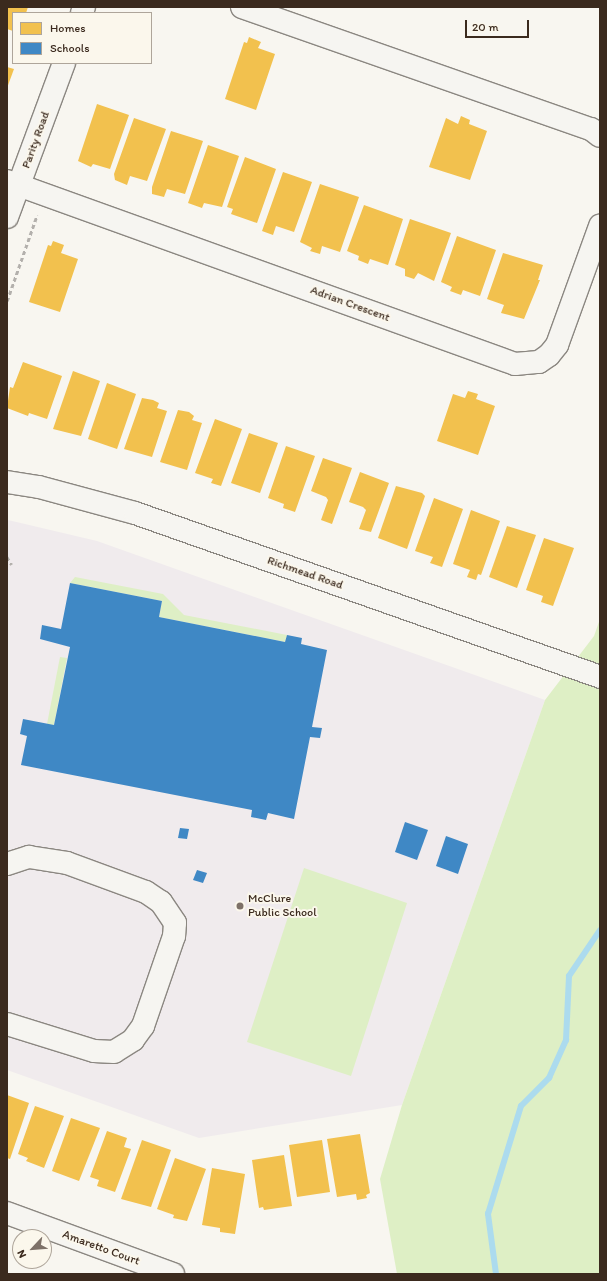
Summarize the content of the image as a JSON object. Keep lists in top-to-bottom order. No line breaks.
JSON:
{"streets":{"street":["Parity Road","Adrian Crescent","Richmead Road","Amaretto Court"]},"crossings":[["Parity Road","Adrian Crescent"]],"places":["McClure Public School"],"legend":["Homes","Schools"],"scale_bar":"20 m","north":"bottom left"}
